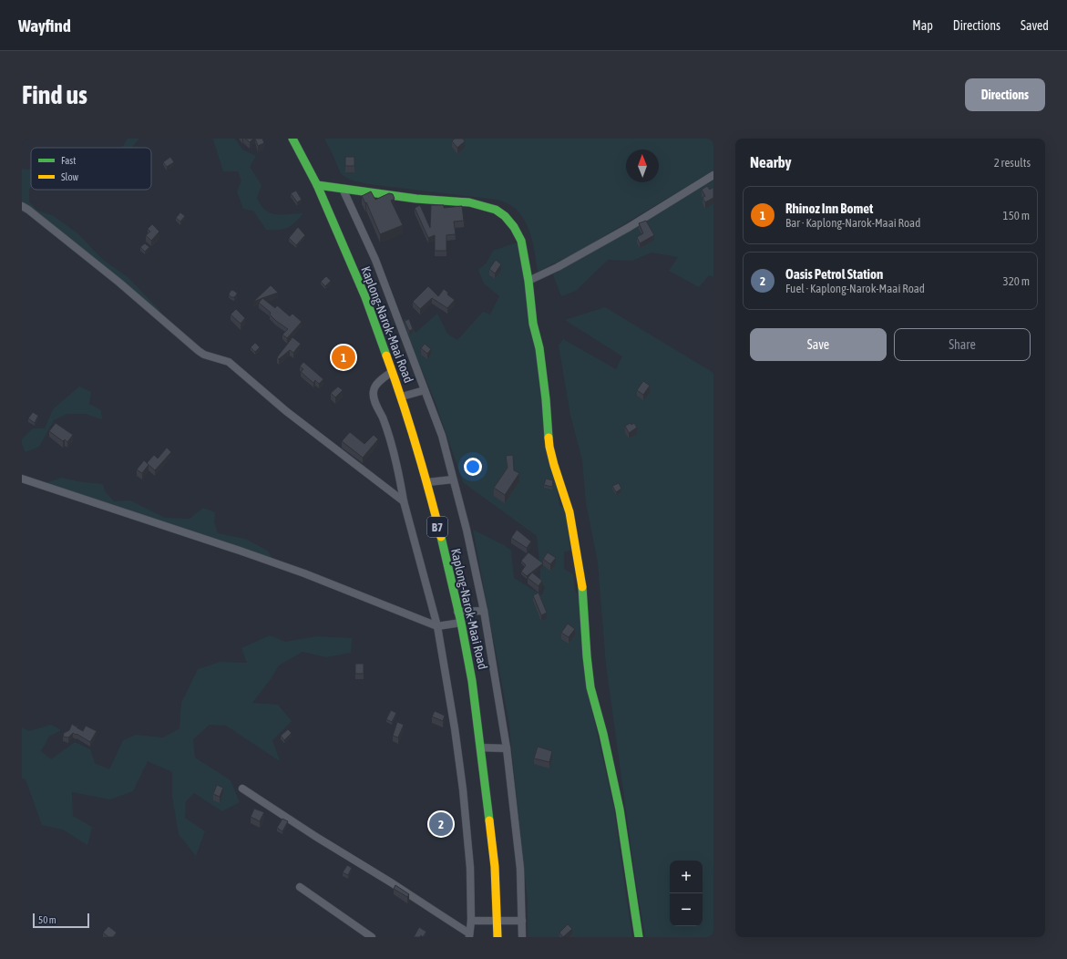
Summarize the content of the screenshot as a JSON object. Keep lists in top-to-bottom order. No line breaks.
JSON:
{"streets":{"main road":["Kaplong-Narok-Maai Road","B7"]},"legend":["Fast","Slow"],"scale_bar":"50 m","north":"top","page":{"header":"Wayfind","nav":["Map","Directions","Saved"],"buttons":["Directions",["Save","Share"]],"title":"Find us","heading":["Nearby","2 results"],"list":[{"mark":"1","name":"Rhinoz Inn Bomet","note":"Bar · Kaplong-Narok-Maai Road","value":"150 m"},{"mark":"2","name":"Oasis Petrol Station","note":"Fuel · Kaplong-Narok-Maai Road","value":"320 m"}],"pins":["1","2"],"map_buttons":["+","−"],"scale":"50 m"}}
